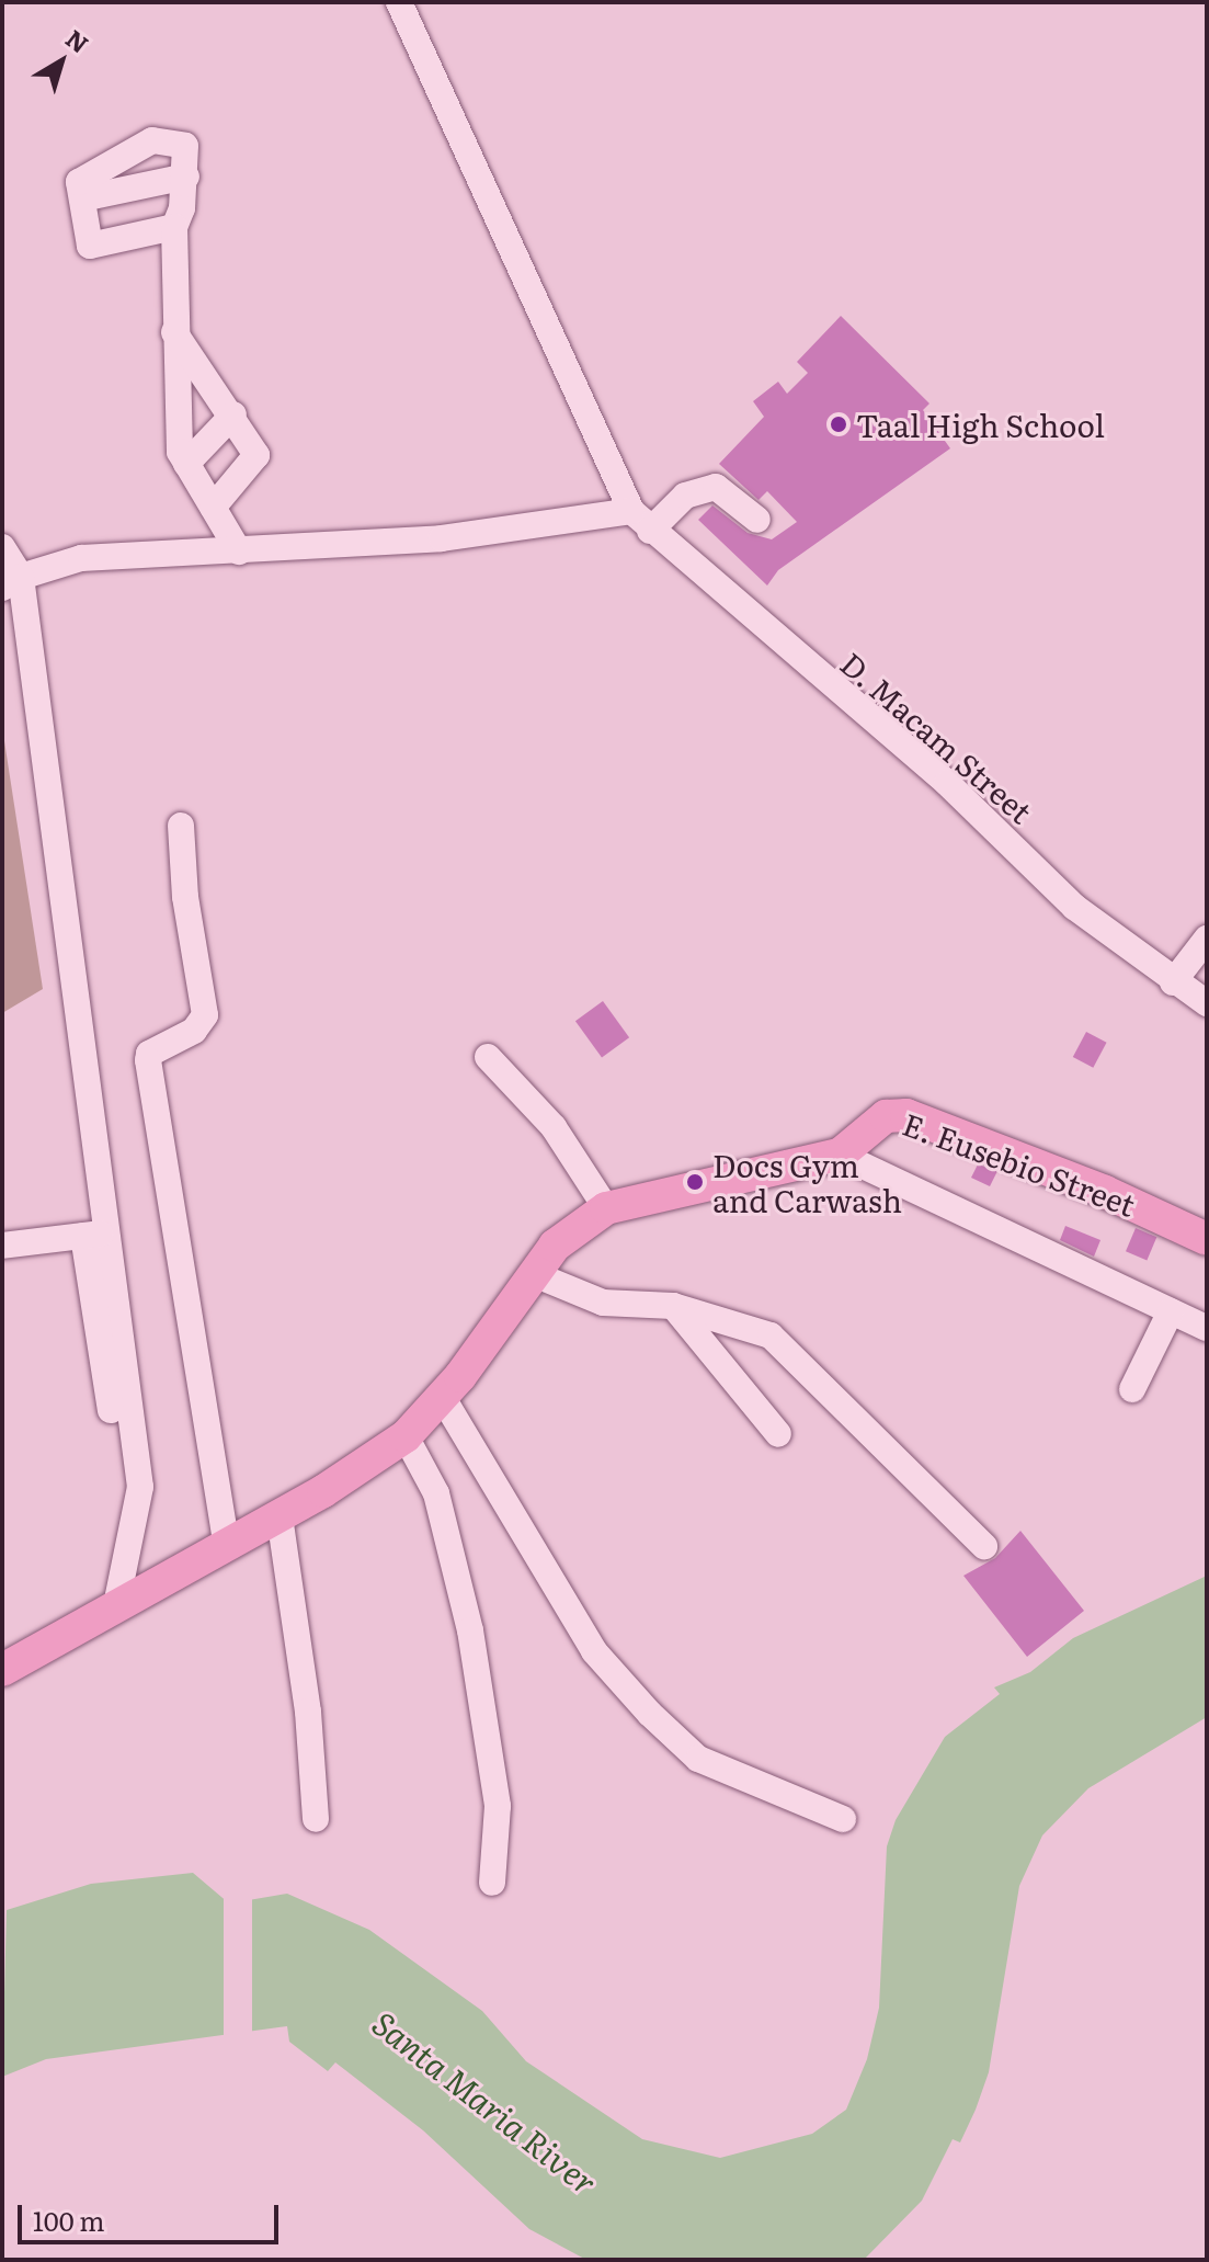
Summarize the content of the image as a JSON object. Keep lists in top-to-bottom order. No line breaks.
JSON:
{"streets":{"main road":["E. Eusebio Street"],"street":["D. Macam Street"]},"water":["Santa Maria River"],"places":["Taal High School","Docs Gym and Carwash"],"scale_bar":"100 m","north":"top right"}
